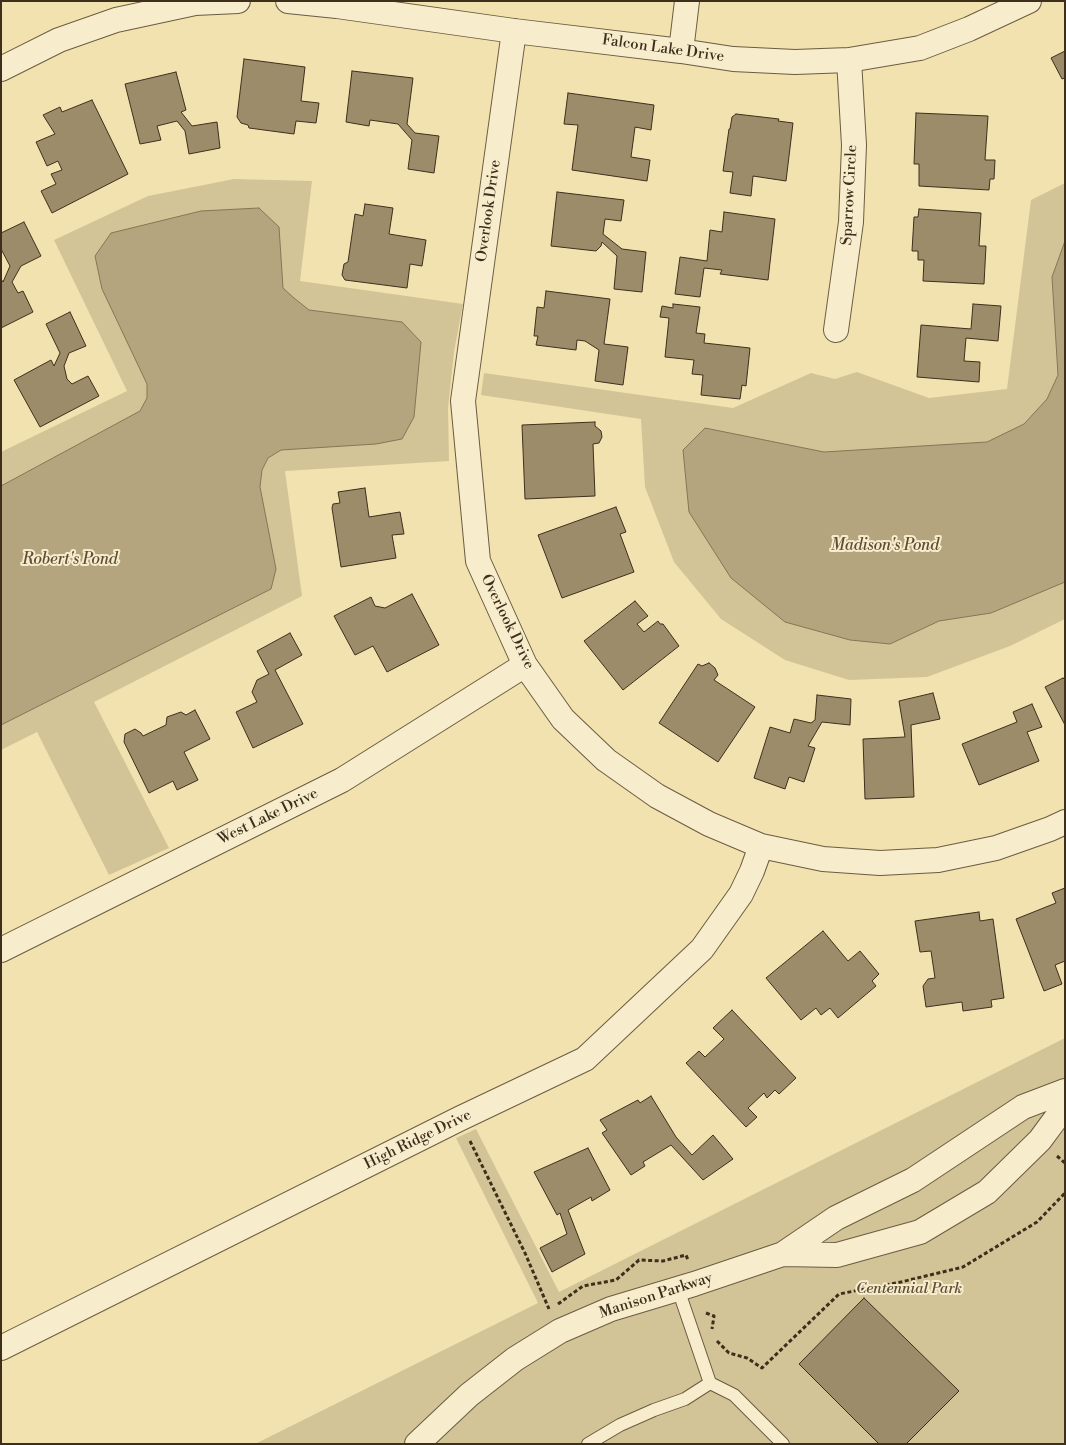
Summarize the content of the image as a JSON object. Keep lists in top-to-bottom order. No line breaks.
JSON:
{"streets":{"street":["Falcon Lake Drive","Sparrow Circle","Overlook Drive","West Lake Drive","High Ridge Drive","Manison Parkway"]},"crossings":[["Falcon Lake Drive","Sparrow Circle"],["Falcon Lake Drive","Overlook Drive"],["Overlook Drive","West Lake Drive"],["Overlook Drive","High Ridge Drive"]],"water":["Madison's Pond","Robert's Pond"],"parks":["Centennial Park"]}
